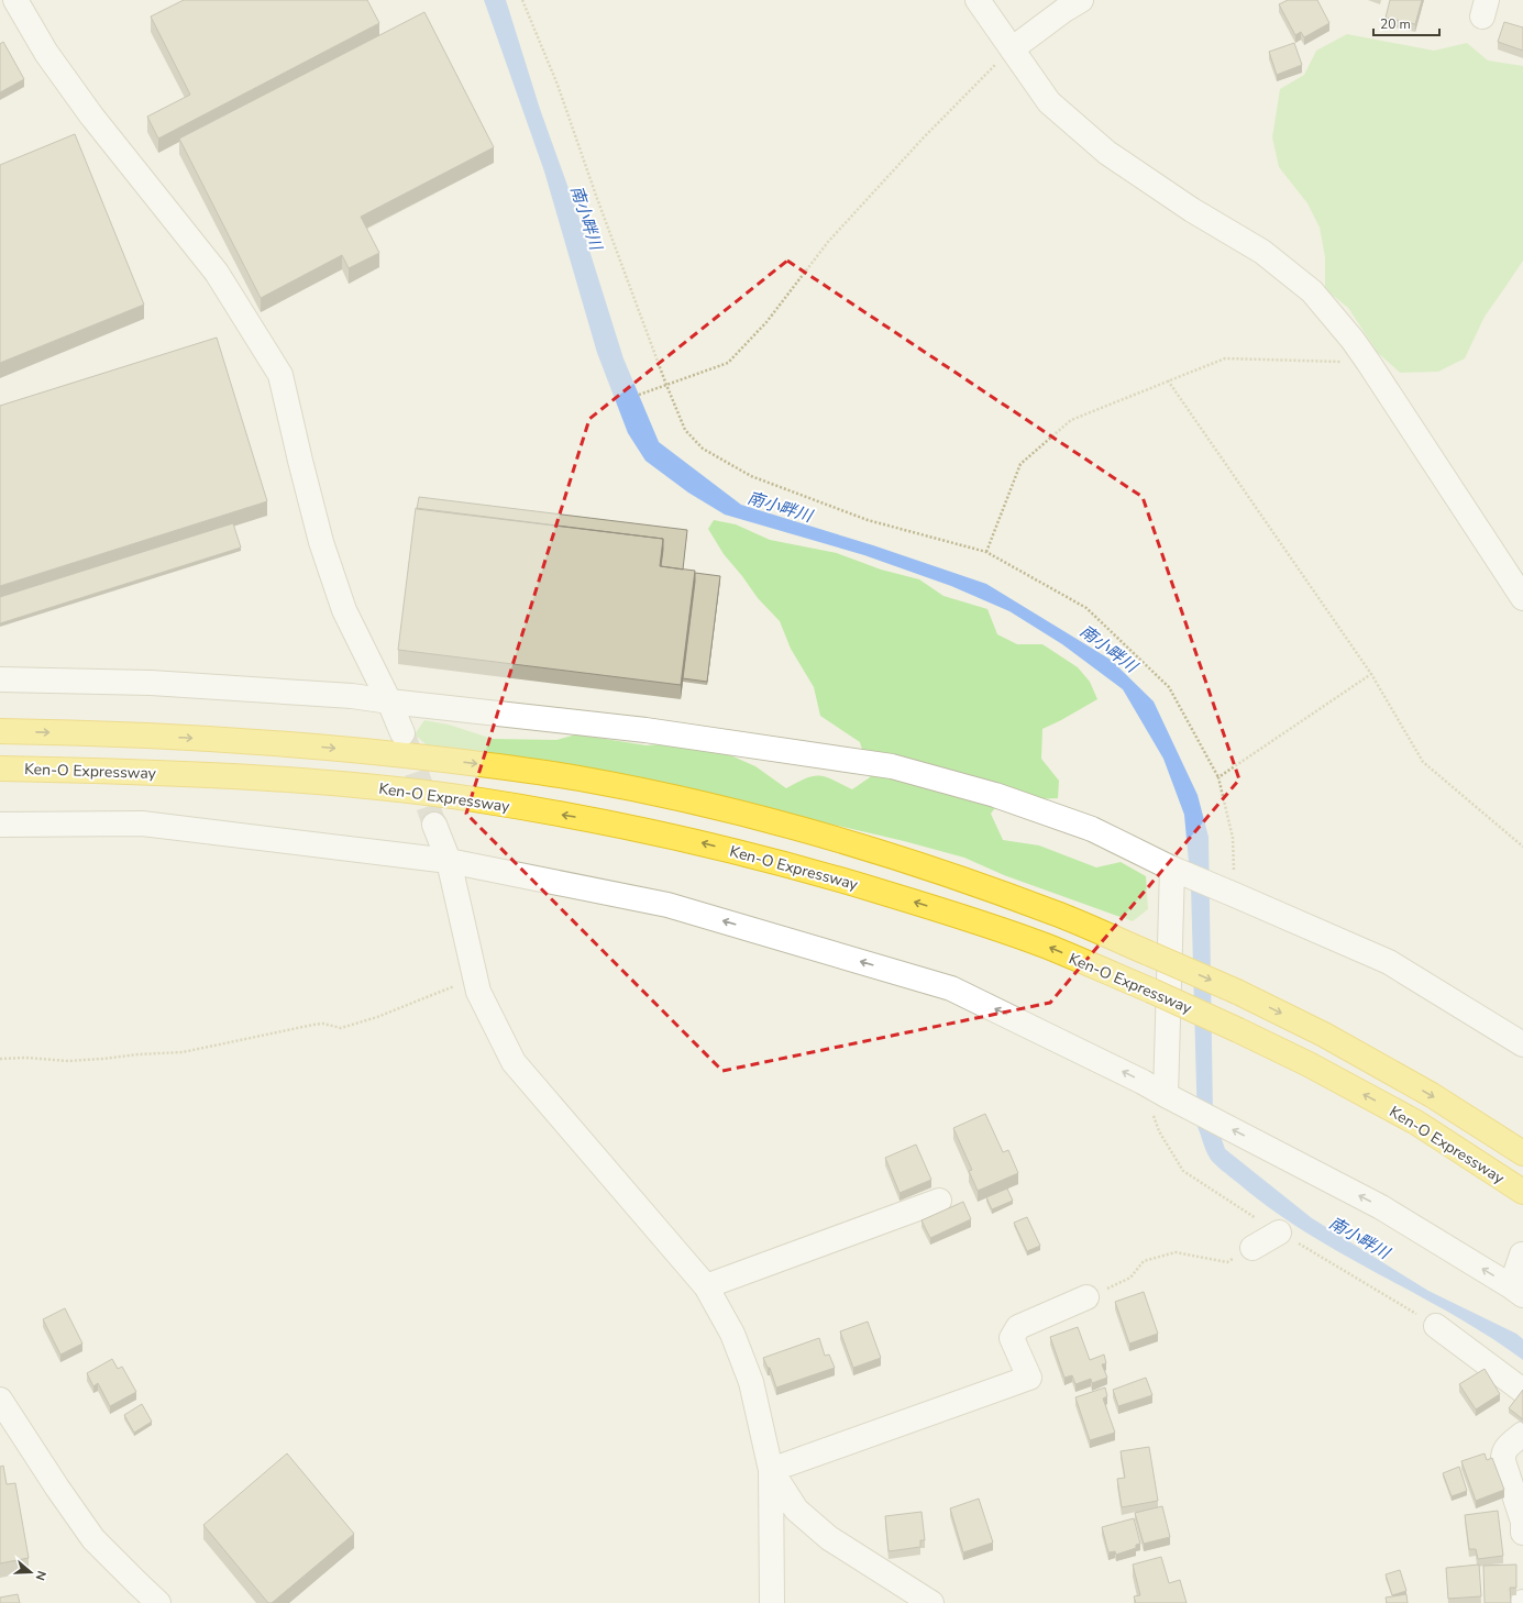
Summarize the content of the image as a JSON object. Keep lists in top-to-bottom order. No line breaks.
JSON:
{"streets":{"highway":["Ken-O Expressway"]},"water":["南小畔川"],"scale_bar":"20 m","north":"right"}
